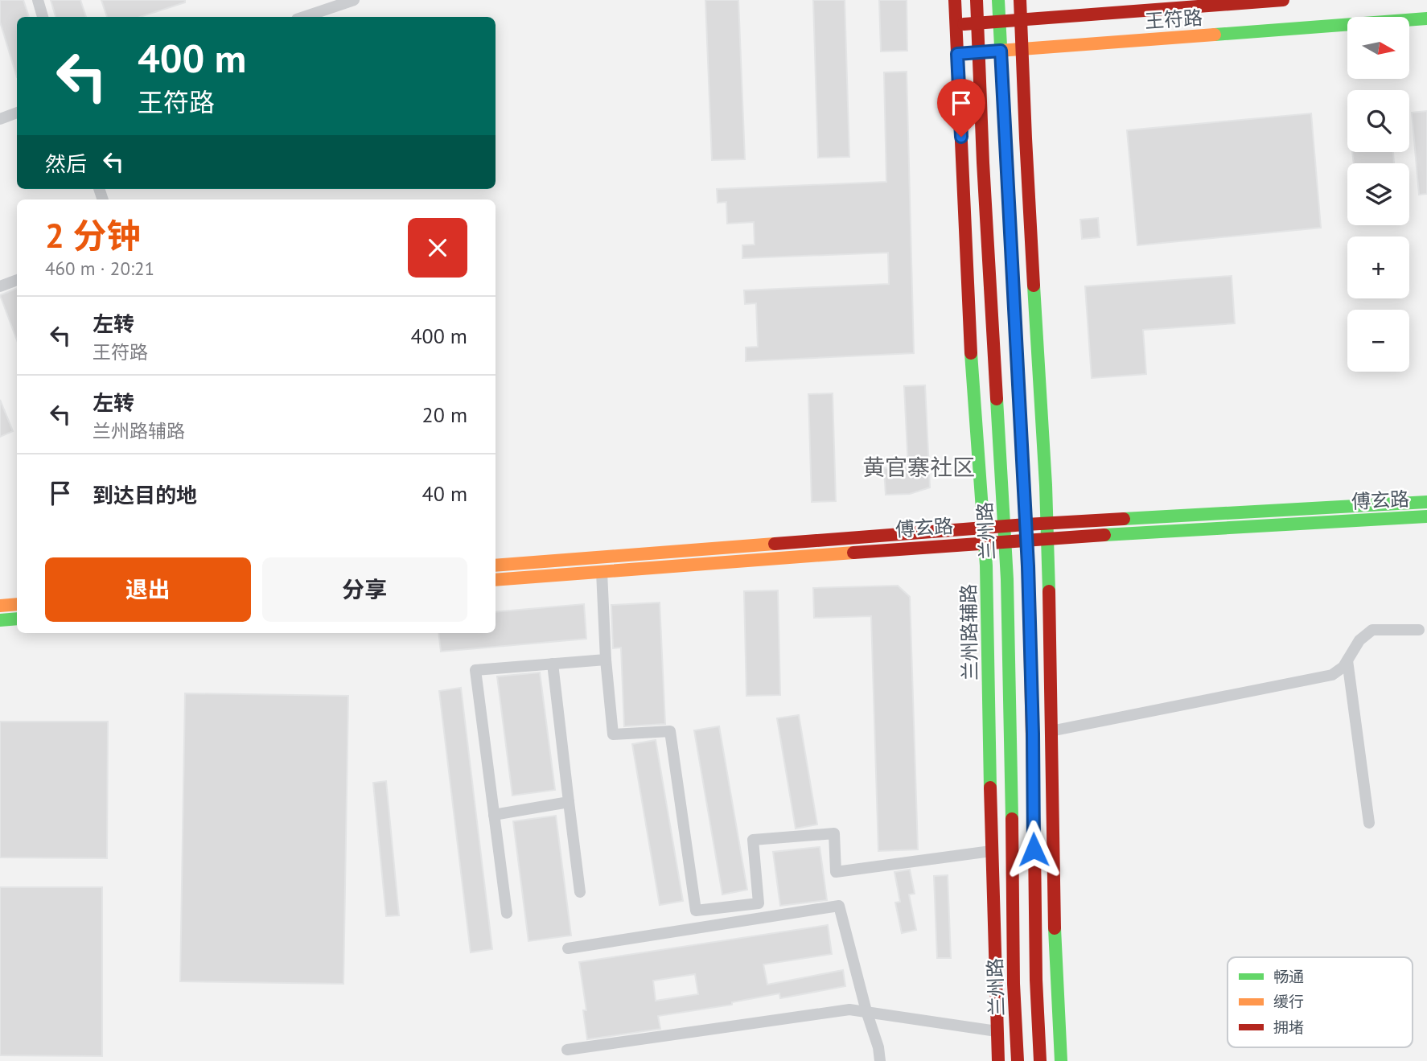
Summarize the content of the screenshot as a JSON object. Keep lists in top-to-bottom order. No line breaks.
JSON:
{"streets":{"street":["王符路","傅玄路","兰州路","兰州路辅路"]},"crossings":[["王符路","兰州路"],["王符路","兰州路辅路"],["傅玄路","兰州路"],["傅玄路","兰州路辅路"]],"districts":["黄官寨社区"],"legend":["畅通","缓行","拥堵"],"north":"right","page":{"map_buttons":["+","−"],"turn":["400 m","王符路"],"then":"然后","heading":["2 分钟","460 m · 20:21"],"list":[{"name":"左转","note":"王符路","value":"400 m"},{"name":"左转","note":"兰州路辅路","value":"20 m"},{"name":"到达目的地","value":"40 m"}],"buttons":["退出","分享"]}}
